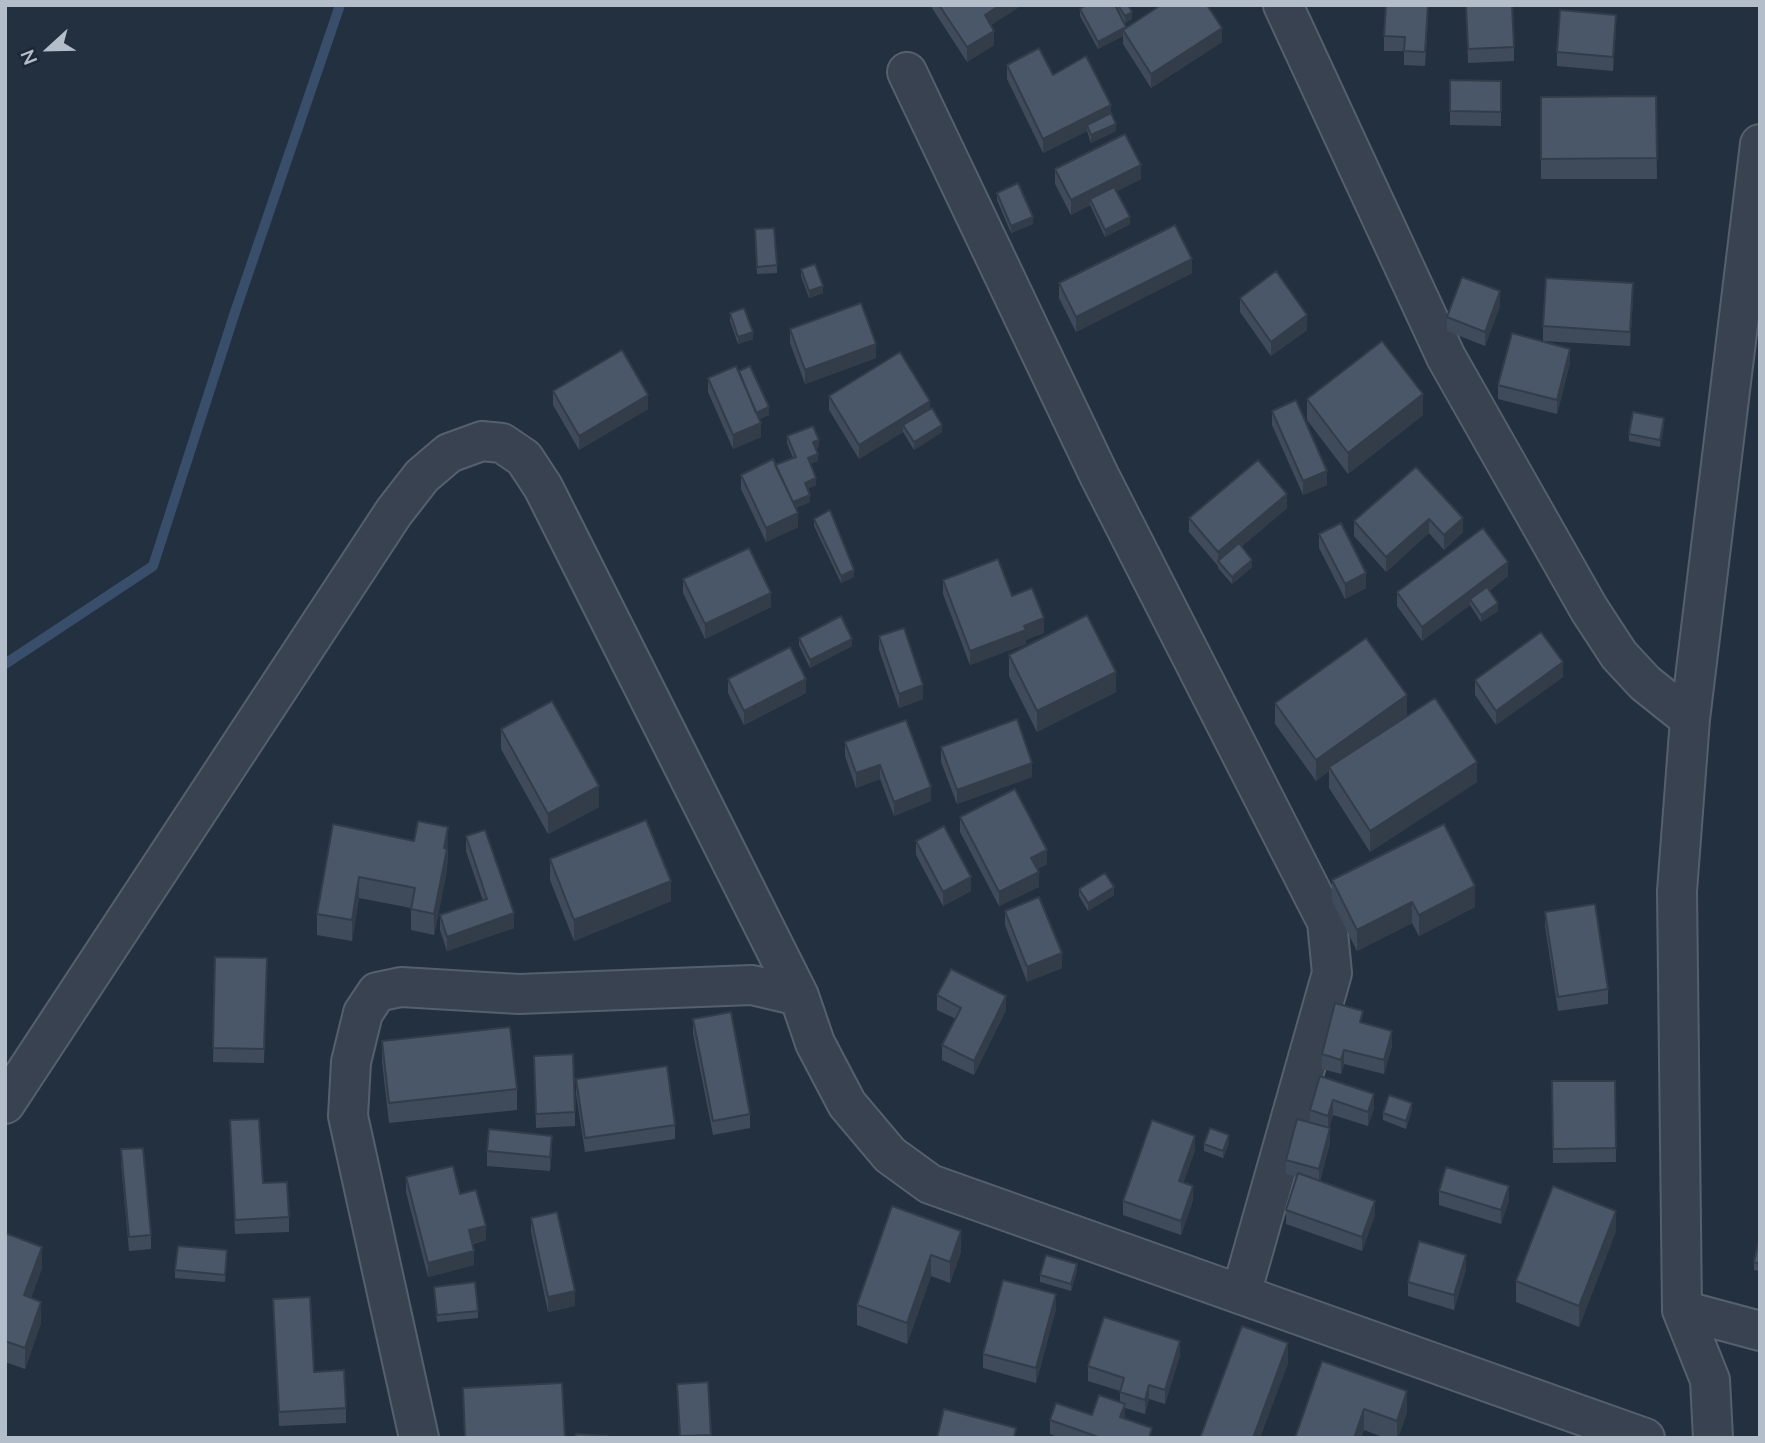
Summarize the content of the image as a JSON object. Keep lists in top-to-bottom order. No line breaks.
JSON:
{"north":"left"}
